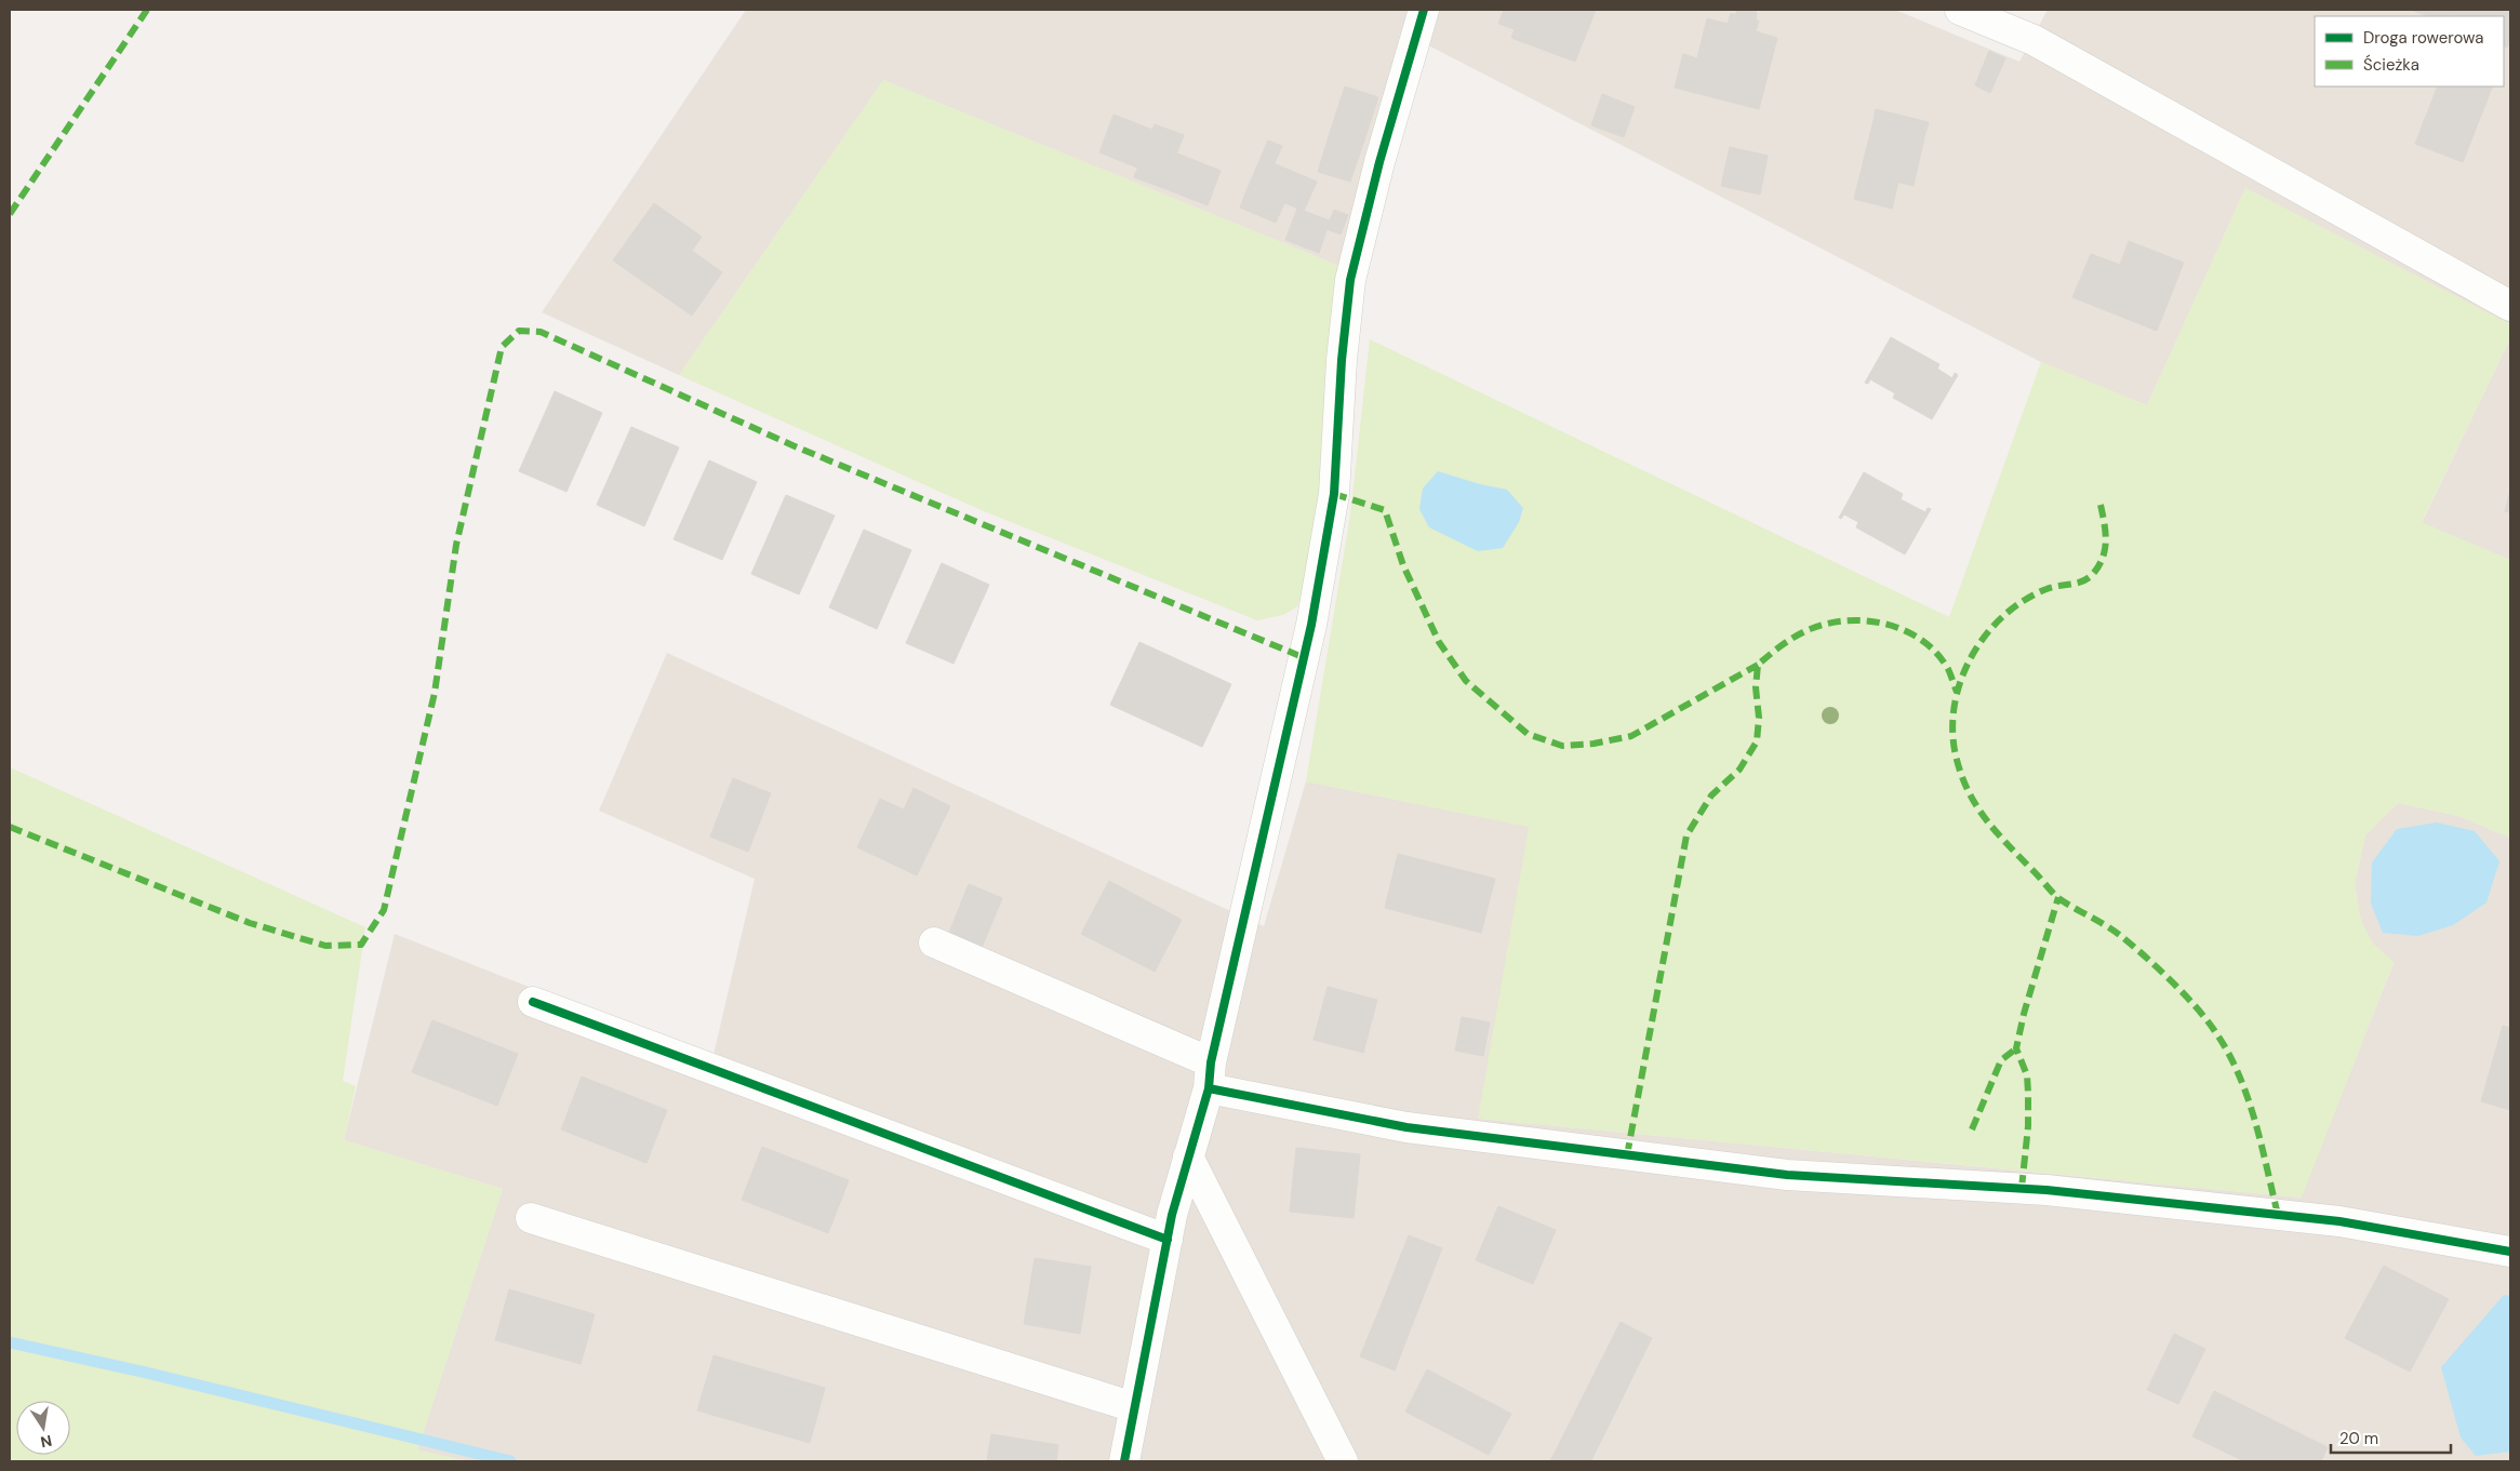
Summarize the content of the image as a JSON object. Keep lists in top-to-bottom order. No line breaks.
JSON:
{"legend":["Droga rowerowa","Ścieżka"],"scale_bar":"20 m","north":"bottom"}
